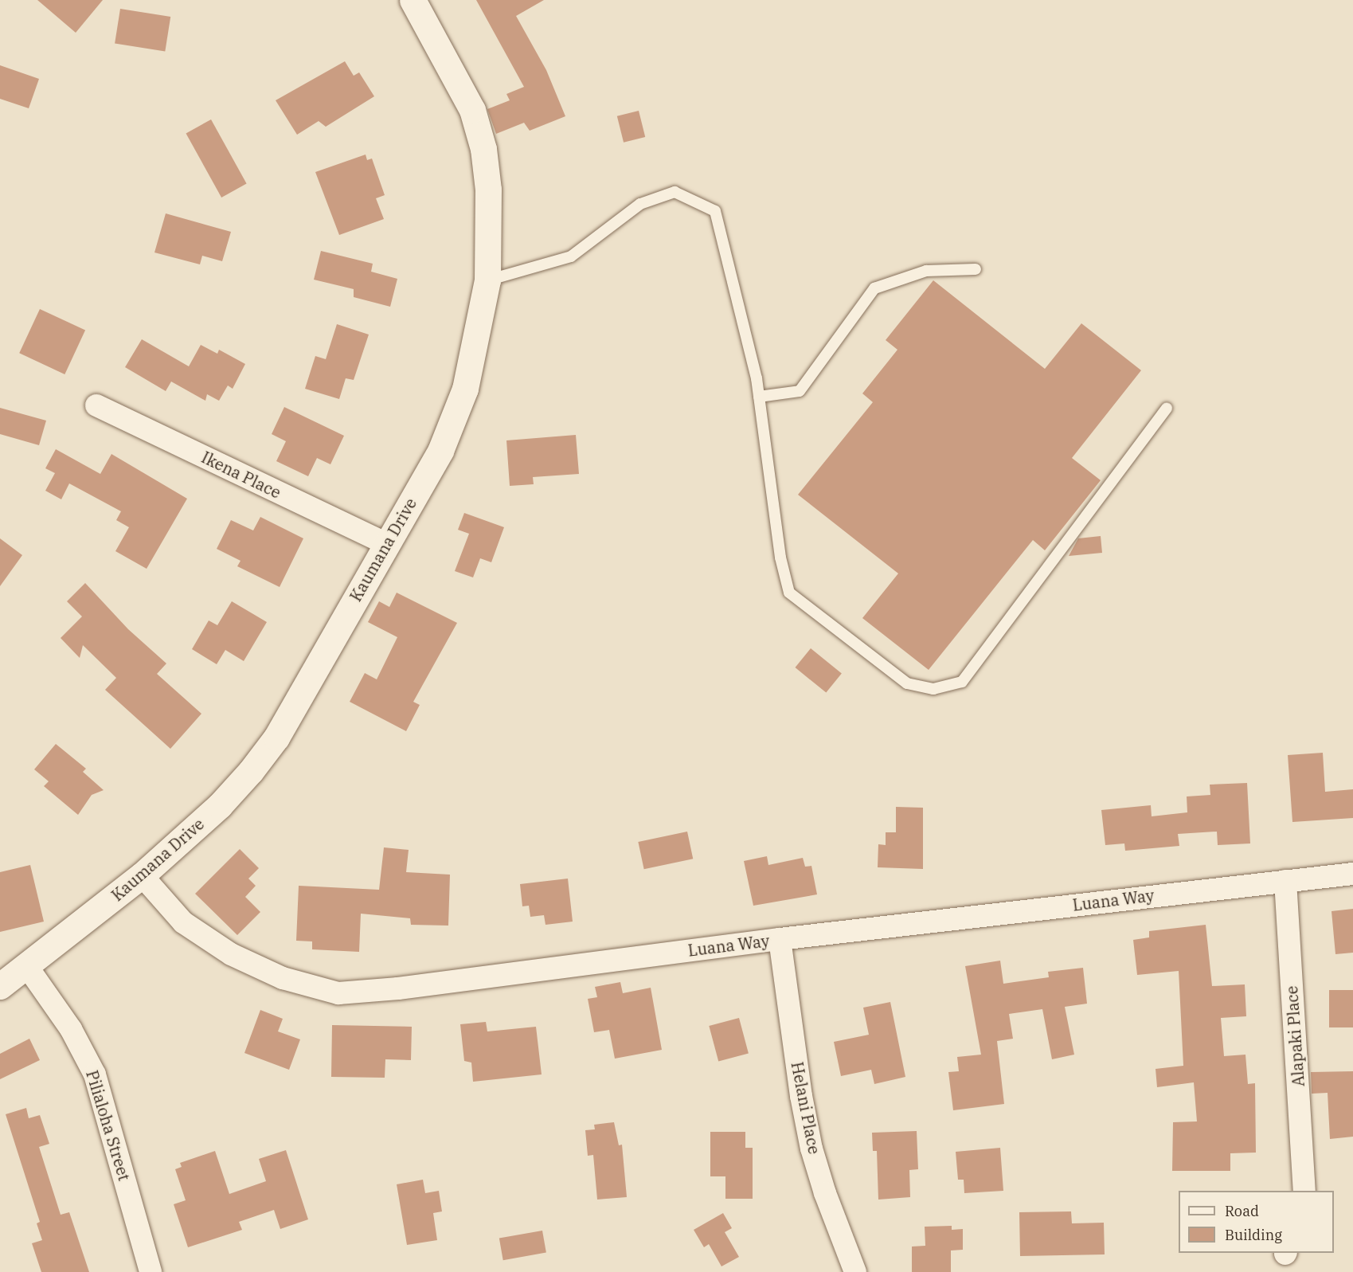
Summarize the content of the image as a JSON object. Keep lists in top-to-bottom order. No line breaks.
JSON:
{"streets":{"street":["Ikena Place","Kaumana Drive","Luana Way","Alapaki Place","Helani Place","Pilialoha Street"]},"crossings":[["Ikena Place","Kaumana Drive"],["Kaumana Drive","Luana Way"],["Kaumana Drive","Pilialoha Street"],["Luana Way","Alapaki Place"],["Luana Way","Helani Place"]],"legend":["Road","Building"]}
